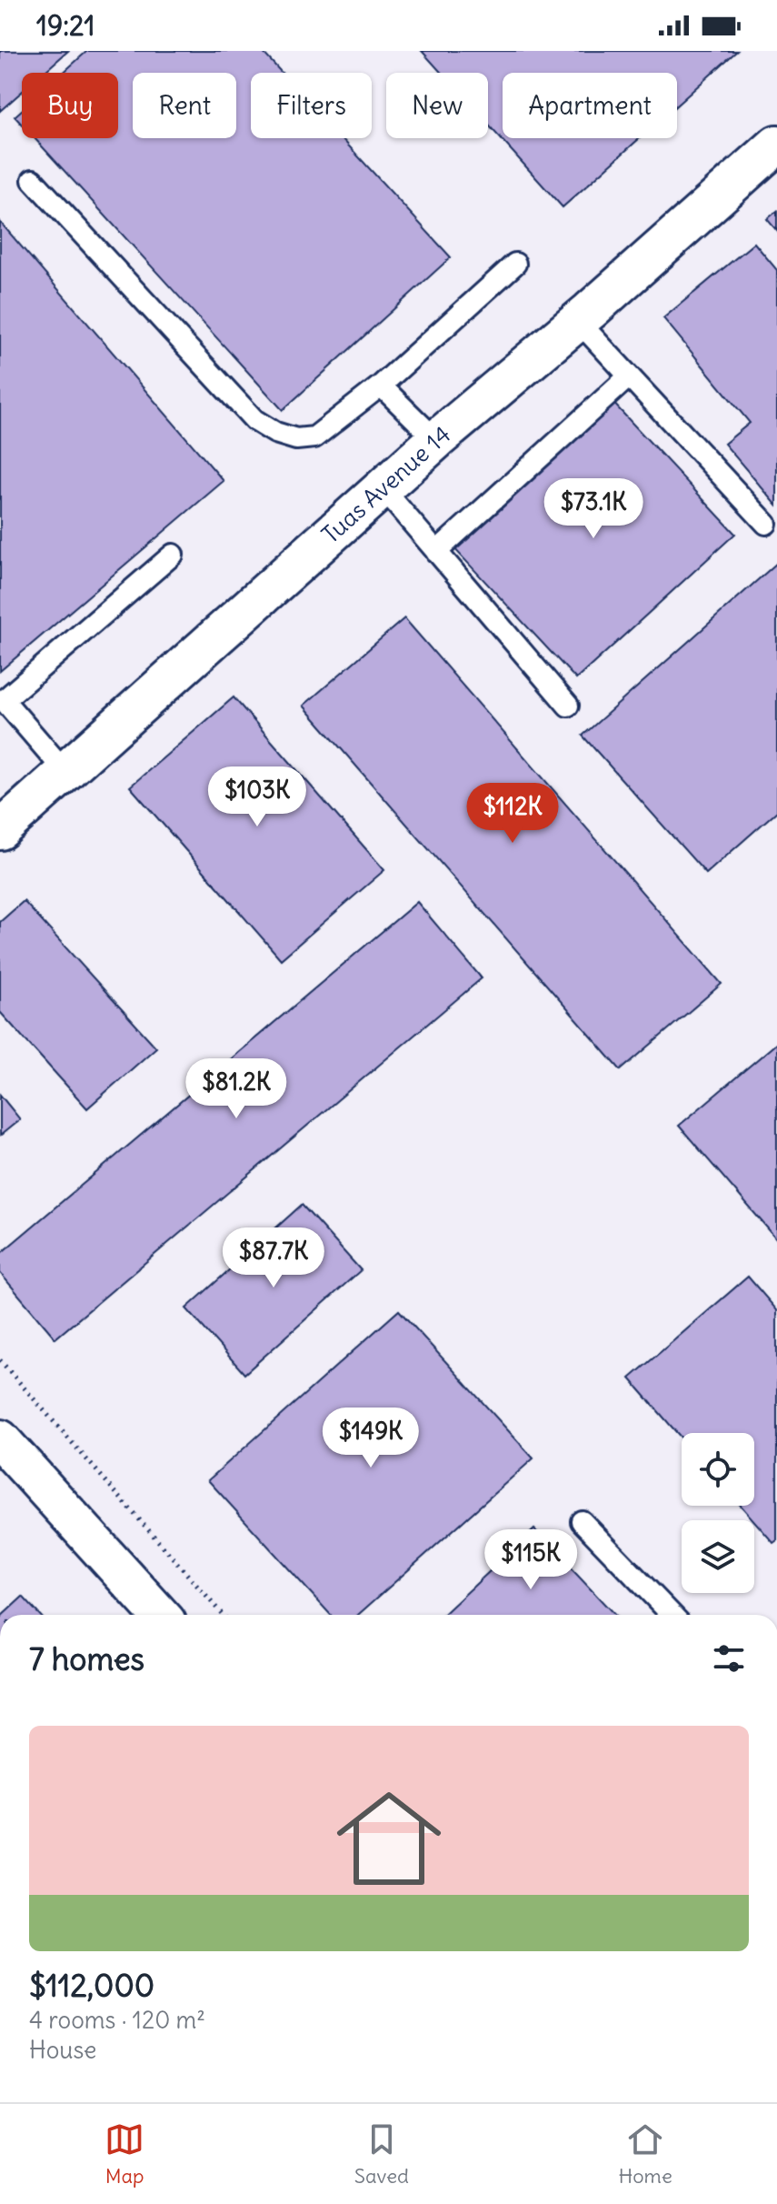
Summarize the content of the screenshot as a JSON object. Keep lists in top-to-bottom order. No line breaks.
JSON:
{"streets":{"street":["Tuas Avenue 14"]},"page":{"status":"19:21","chip":["Buy","Rent","Filters","New","Apartment"],"price":["$73.1K","$103K","$112K","$81.2K","$87.7K","$149K","$115K"],"heading":"7 homes","list":[{"name":"$112,000","note":"4 rooms · 120 m² · House"}],"tabs":["Map","Saved","Home"]}}
